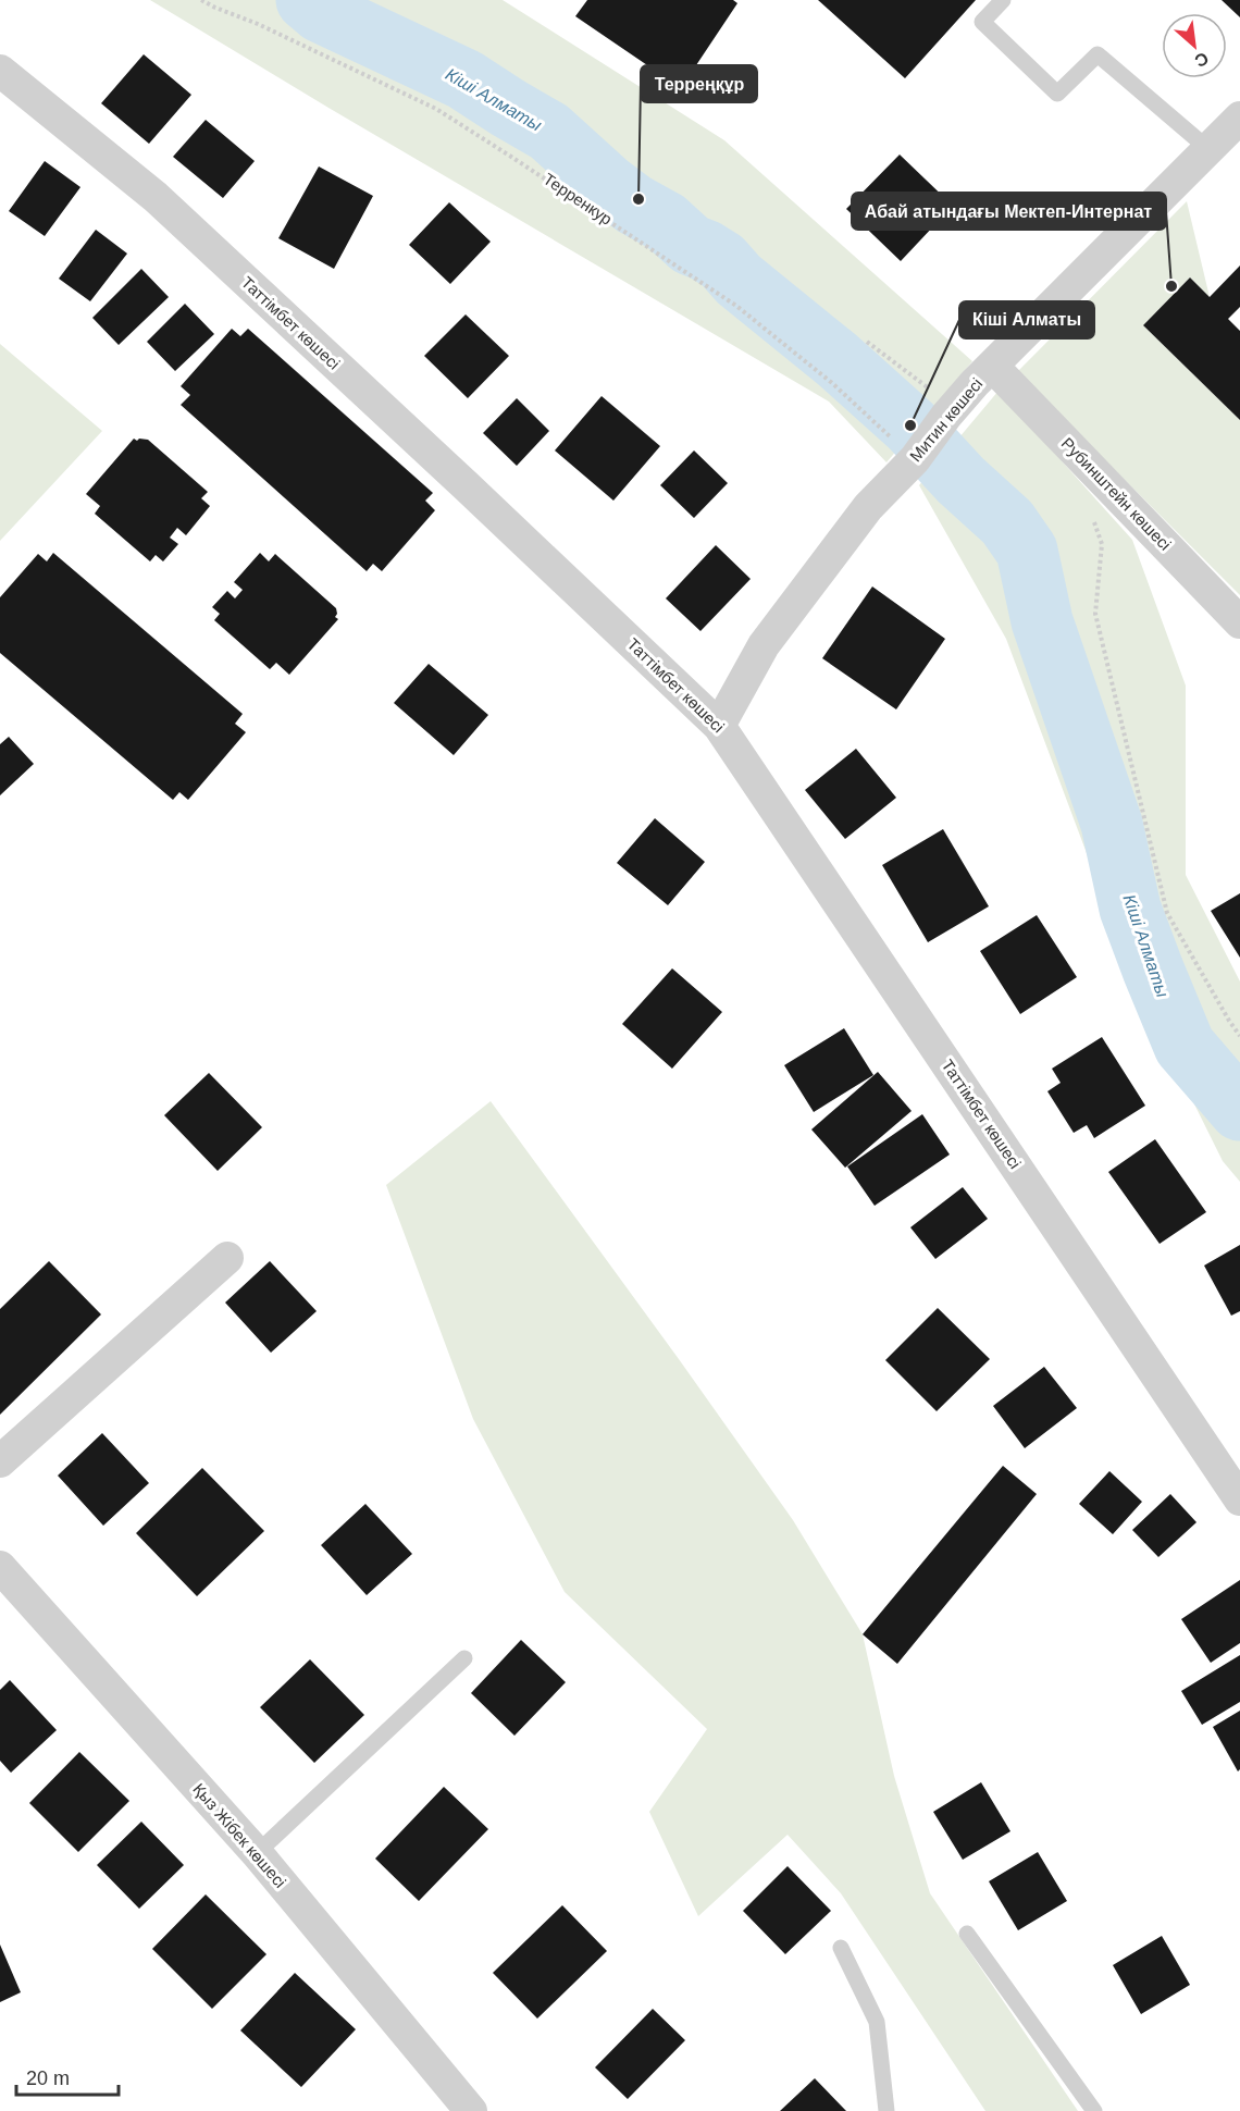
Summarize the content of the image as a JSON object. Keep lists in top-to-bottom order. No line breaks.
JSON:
{"streets":{"street":["Таттімбет көшесі","Митин көшесі","Рубинштейн көшесі","Қыз Жібек көшесі"],"path":["Терренкур"]},"crossings":[["Терренкур","Митин көшесі"],["Таттімбет көшесі","Митин көшесі"],["Митин көшесі","Рубинштейн көшесі"]],"water":["Кіші Алматы"],"places":["Терреңқұр","Абай атындағы Мектеп-Интернат","Кіші Алматы"],"scale_bar":"20 m","north":"bottom right"}
